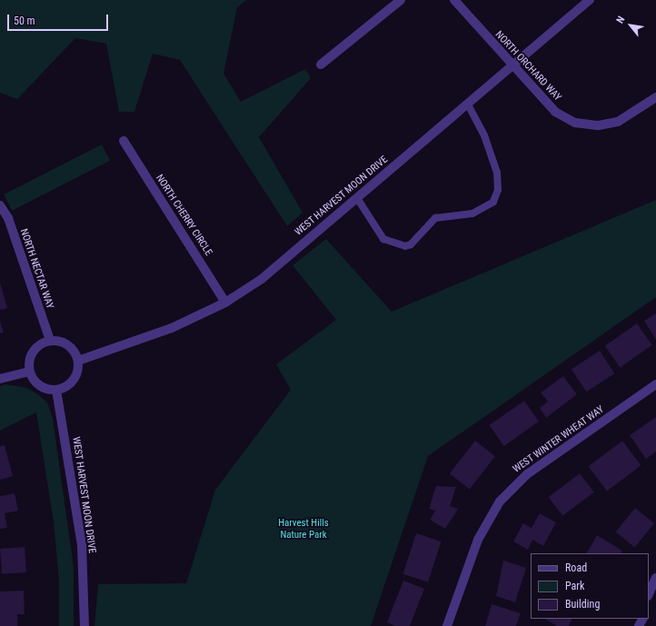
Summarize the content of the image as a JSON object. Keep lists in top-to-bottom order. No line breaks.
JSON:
{"streets":{"street":["NORTH ORCHARD WAY","WEST HARVEST MOON DRIVE","NORTH CHERRY CIRCLE","NORTH NECTAR WAY","WEST WINTER WHEAT WAY"]},"crossings":[["NORTH ORCHARD WAY","WEST HARVEST MOON DRIVE"],["WEST HARVEST MOON DRIVE","NORTH CHERRY CIRCLE"],["WEST HARVEST MOON DRIVE","NORTH NECTAR WAY"]],"parks":["Harvest Hills Nature Park"],"legend":["Road","Park","Building"],"scale_bar":"50 m","north":"top left"}
